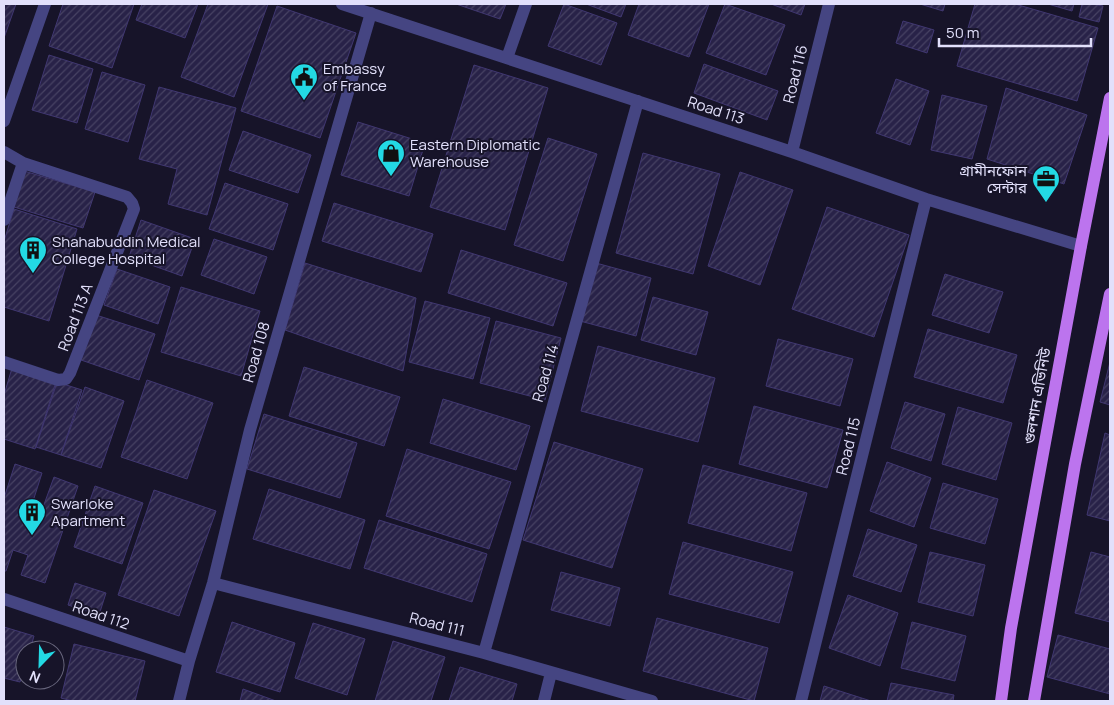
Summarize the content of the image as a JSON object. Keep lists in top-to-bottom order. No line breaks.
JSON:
{"streets":{"main road":["গুলশান এভিনিউ"],"street":["Road 116","Road 113","Road 113 A","Road 108","Road 114","Road 115","Road 112","Road 111"]},"crossings":[["Road 116","Road 113"],["Road 113","Road 108"],["Road 113","Road 114"],["Road 113","গুলশান এভিনিউ"],["Road 113","Road 115"],["Road 108","Road 112"],["Road 108","Road 111"],["Road 114","Road 111"]],"places":{"public building":["Embassy of France"],"shop":["Eastern Diplomatic Warehouse"],"office":["গ্রামীনফোন সেন্টার"],"building":["Shahabuddin Medical College Hospital","Swarloke Apartment"]},"scale_bar":"50 m","north":"bottom left"}
